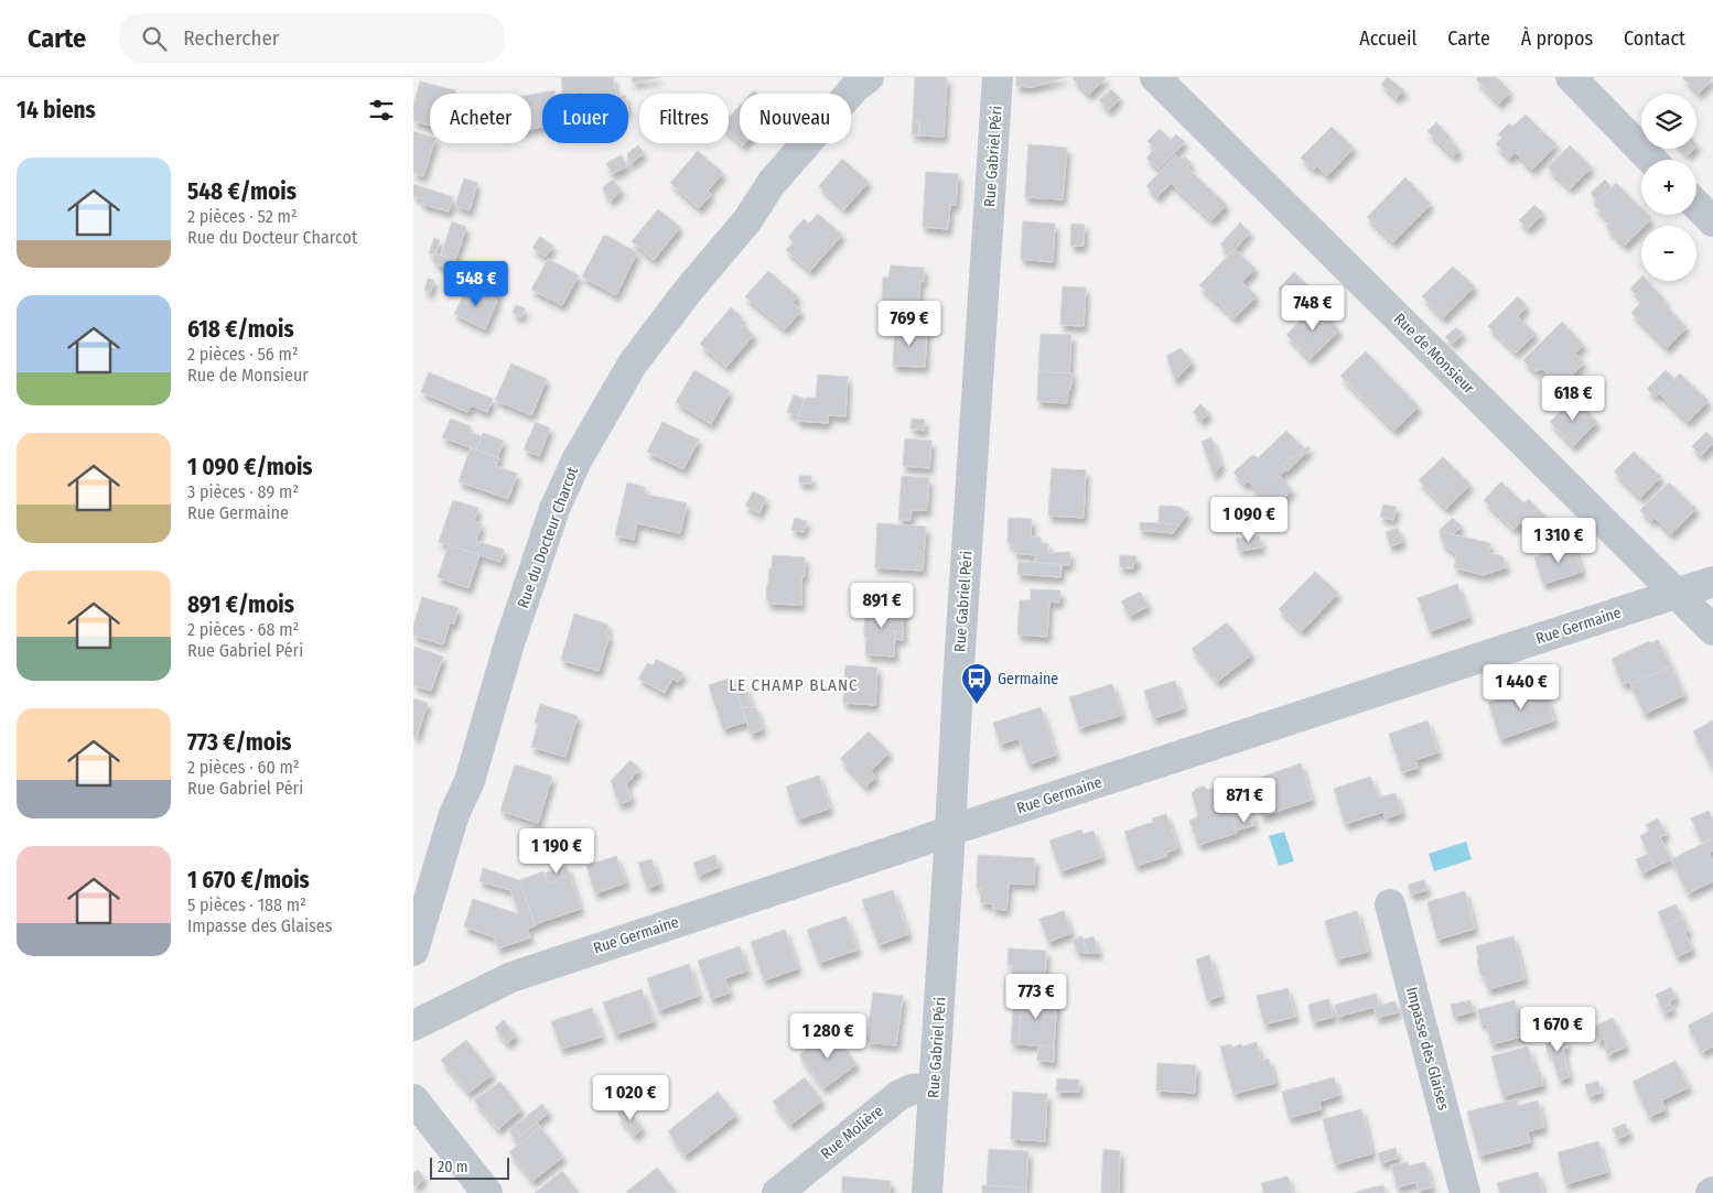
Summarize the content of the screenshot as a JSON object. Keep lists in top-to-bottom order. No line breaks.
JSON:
{"streets":{"street":["Rue Gabriel Péri","Rue de Monsieur","Rue du Docteur Charcot","Rue Germaine","Impasse des Glaises","Rue Molière"]},"crossings":[["Rue Gabriel Péri","Rue Germaine"],["Rue Gabriel Péri","Rue Molière"],["Rue de Monsieur","Rue Germaine"]],"districts":["LE CHAMP BLANC"],"places":{"bus stop":["Germaine"]},"scale_bar":"20 m","page":{"header":"Carte","search":"Rechercher","nav":["Accueil","Carte","À propos","Contact"],"heading":"14 biens","map_buttons":["+","−"],"chip":["Acheter","Louer","Filtres","Nouveau"],"list":[{"name":"548 €/mois","note":"2 pièces · 52 m² · Rue du Docteur Charcot"},{"name":"618 €/mois","note":"2 pièces · 56 m² · Rue de Monsieur"},{"name":"1 090 €/mois","note":"3 pièces · 89 m² · Rue Germaine"},{"name":"891 €/mois","note":"2 pièces · 68 m² · Rue Gabriel Péri"},{"name":"773 €/mois","note":"2 pièces · 60 m² · Rue Gabriel Péri"},{"name":"1 670 €/mois","note":"5 pièces · 188 m² · Impasse des Glaises"}],"price":["548 €","748 €","769 €","618 €","1 090 €","1 310 €","891 €","1 440 €","871 €","1 190 €","773 €","1 670 €","1 280 €","1 020 €"],"scale":"20 m"}}
